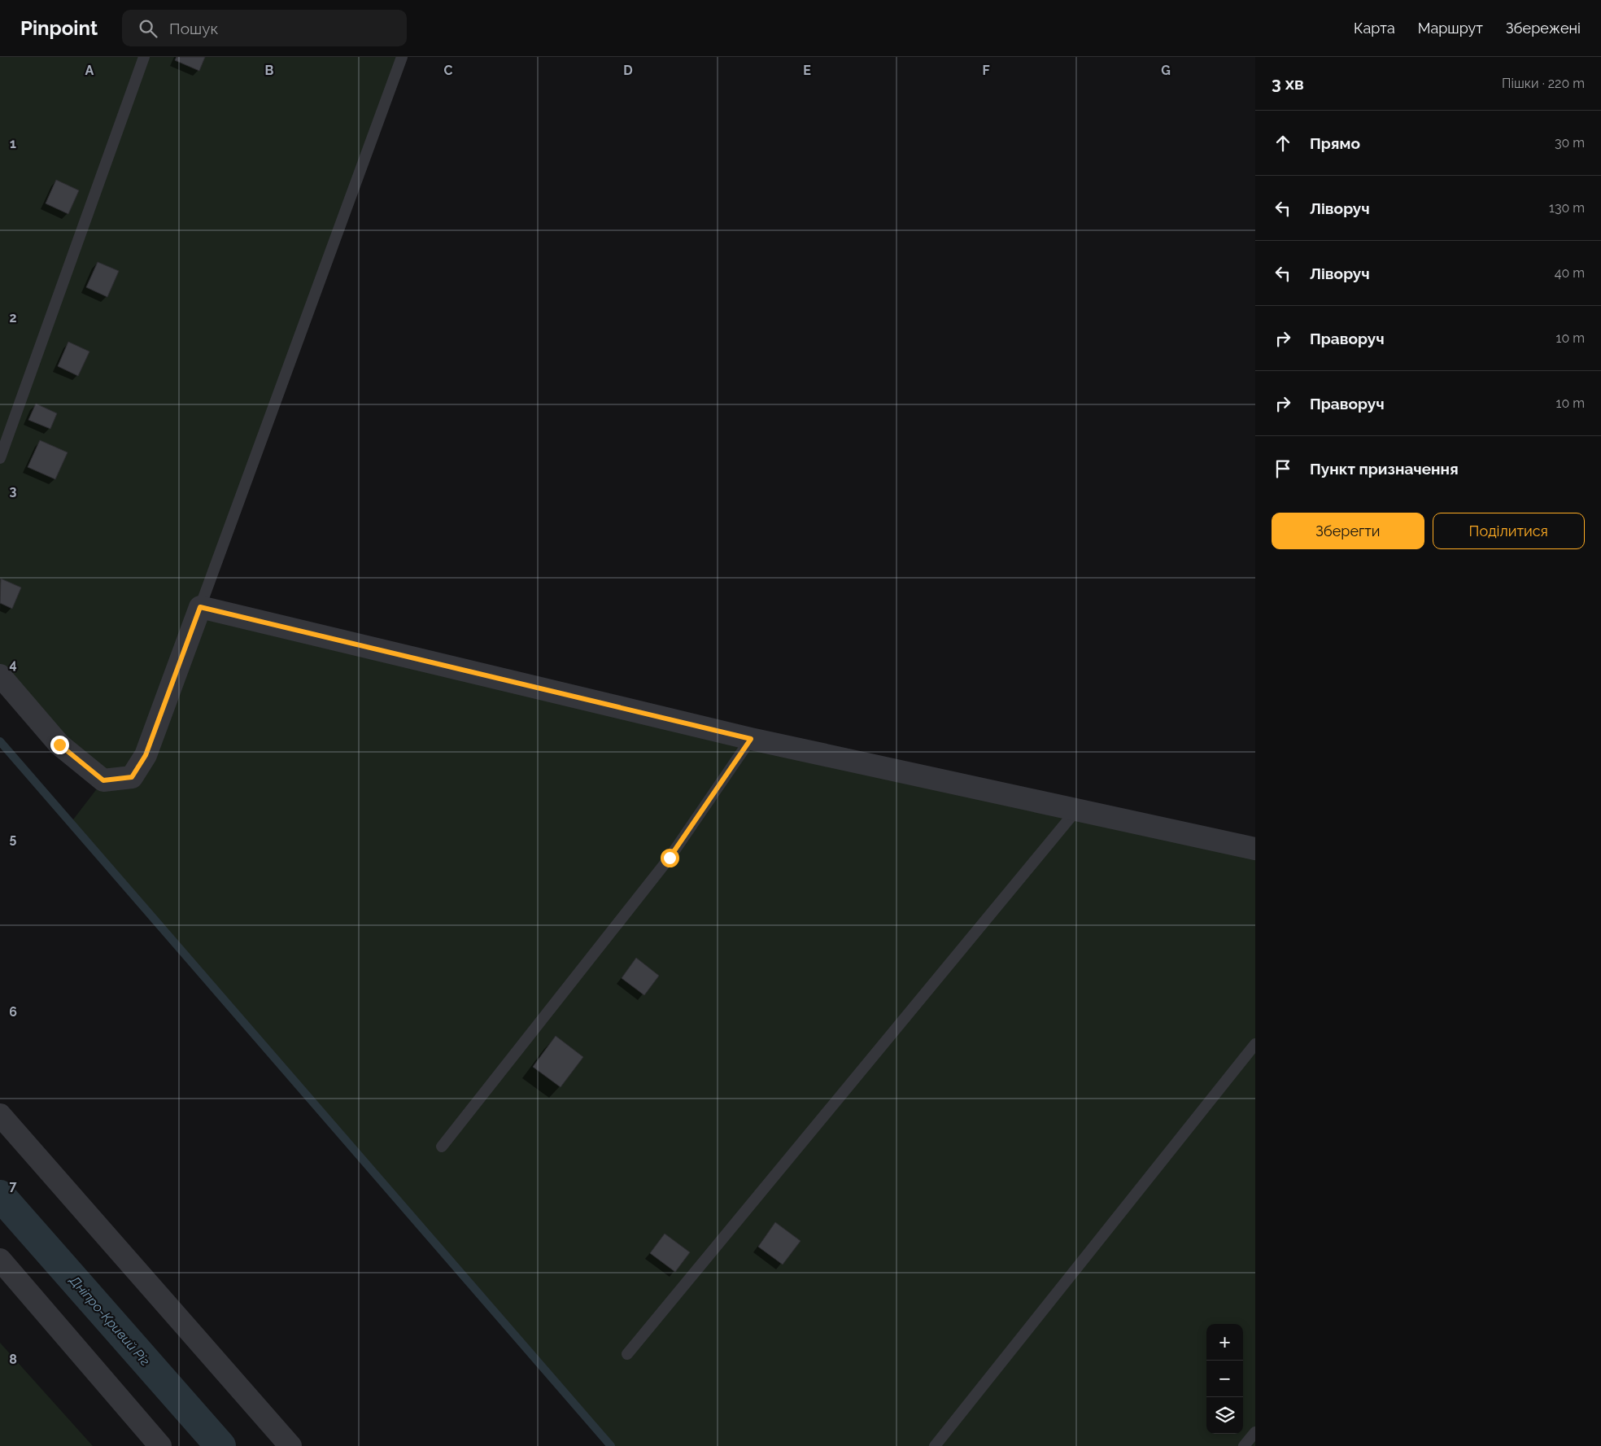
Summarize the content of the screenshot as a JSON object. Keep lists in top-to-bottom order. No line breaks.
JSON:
{"water":["Дніпро-Кривий Ріг"],"page":{"header":"Pinpoint","search":"Пошук","nav":["Карта","Маршрут","Збережені"],"heading":["3 хв","Пішки · 220 m"],"list":[["Прямо","30 m"],["Ліворуч","130 m"],["Ліворуч","40 m"],["Праворуч","10 m"],["Праворуч","10 m"],"Пункт призначення"],"buttons":["Зберегти","Поділитися"],"map_buttons":["+","−"]},"grid":{"columns":["A","B","C","D","E","F","G"],"rows":["1","2","3","4","5","6","7","8"]}}
